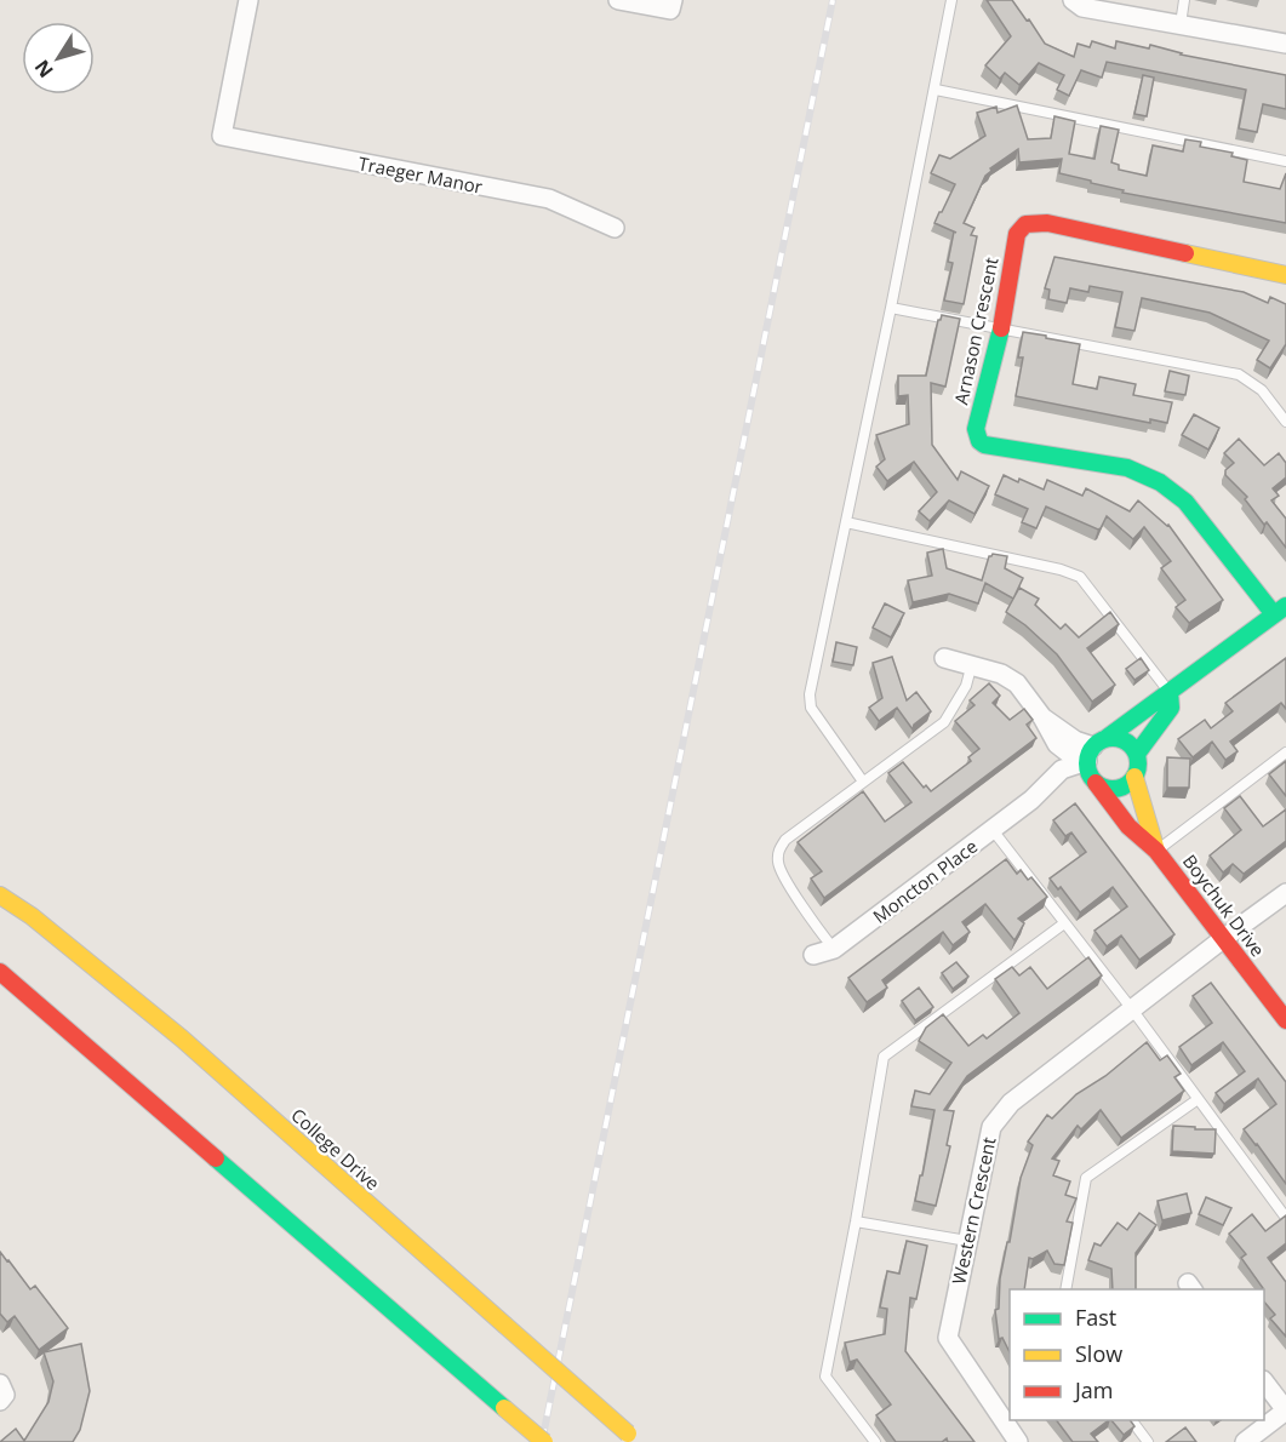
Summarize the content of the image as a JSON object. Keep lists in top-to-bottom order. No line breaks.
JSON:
{"streets":{"main road":["Arnason Crescent","Boychuk Drive","College Drive"],"street":["Traeger Manor","Moncton Place","Western Crescent"]},"crossings":[["Moncton Place","Boychuk Drive"],["Boychuk Drive","Western Crescent"]],"legend":["Fast","Slow","Jam"],"north":"bottom left"}
